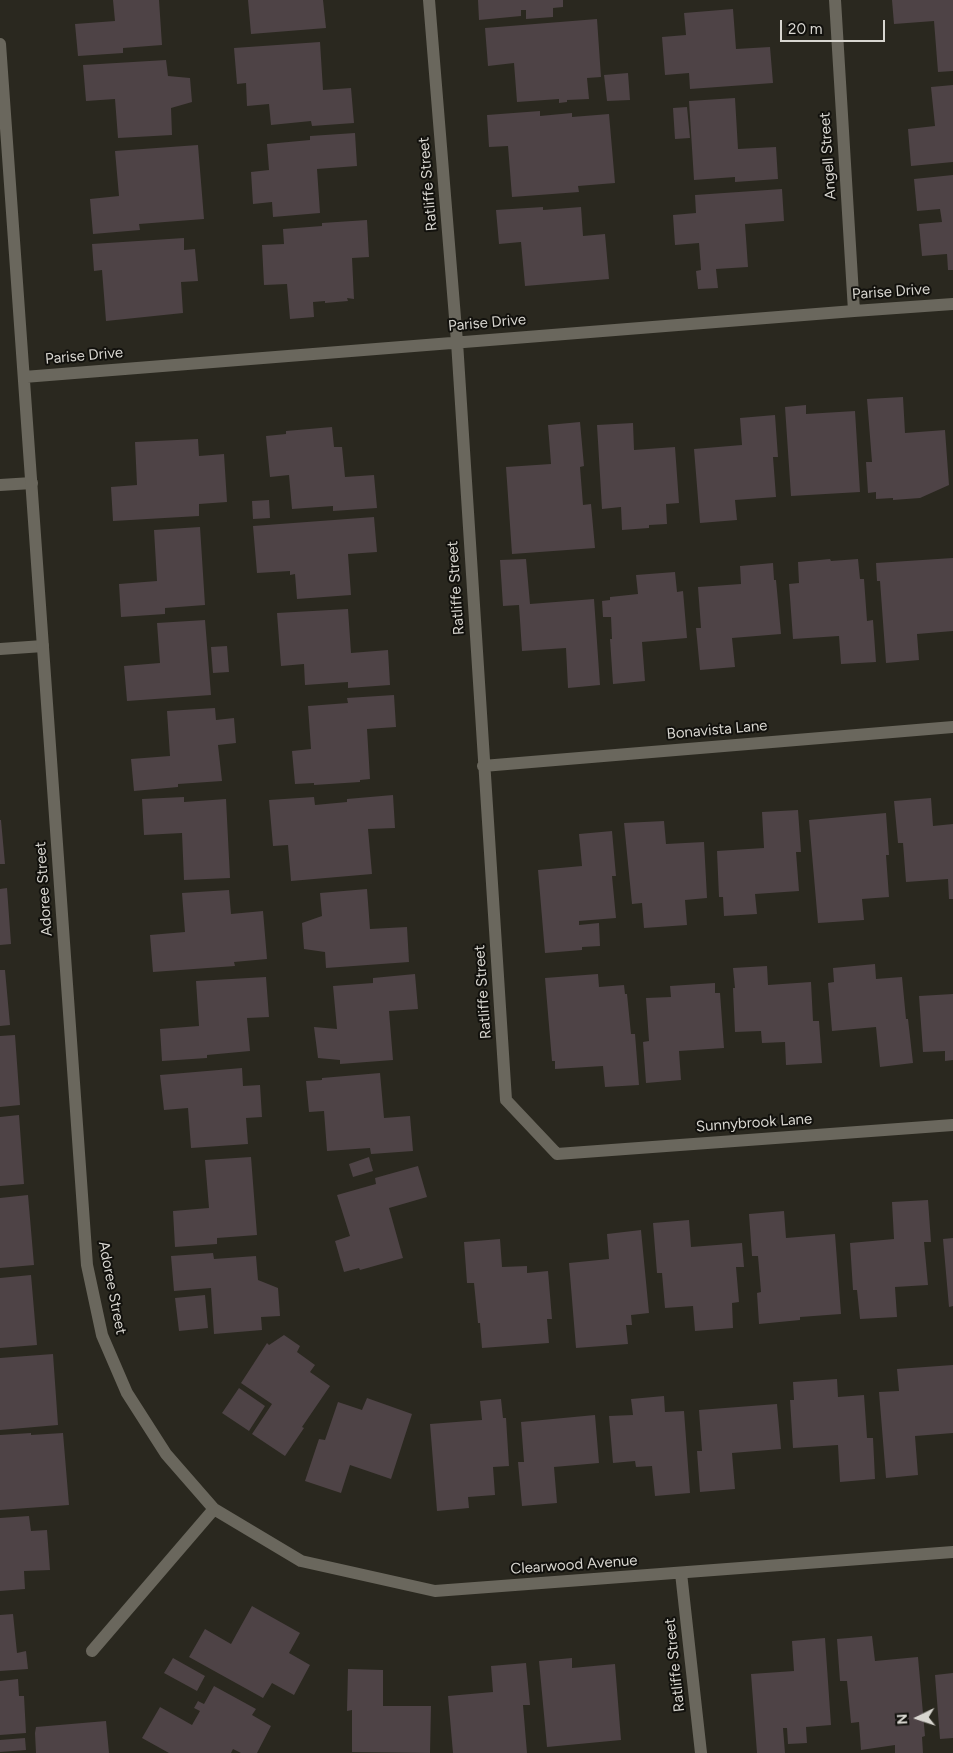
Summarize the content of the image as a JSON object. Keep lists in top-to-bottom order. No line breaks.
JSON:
{"streets":{"street":["Angell Street","Ratliffe Street","Parise Drive","Bonavista Lane","Adoree Street","Sunnybrook Lane","Clearwood Avenue"]},"crossings":[["Angell Street","Parise Drive"],["Ratliffe Street","Parise Drive"],["Ratliffe Street","Bonavista Lane"],["Ratliffe Street","Sunnybrook Lane"],["Ratliffe Street","Clearwood Avenue"],["Parise Drive","Adoree Street"],["Adoree Street","Clearwood Avenue"]],"scale_bar":"20 m","north":"left"}
